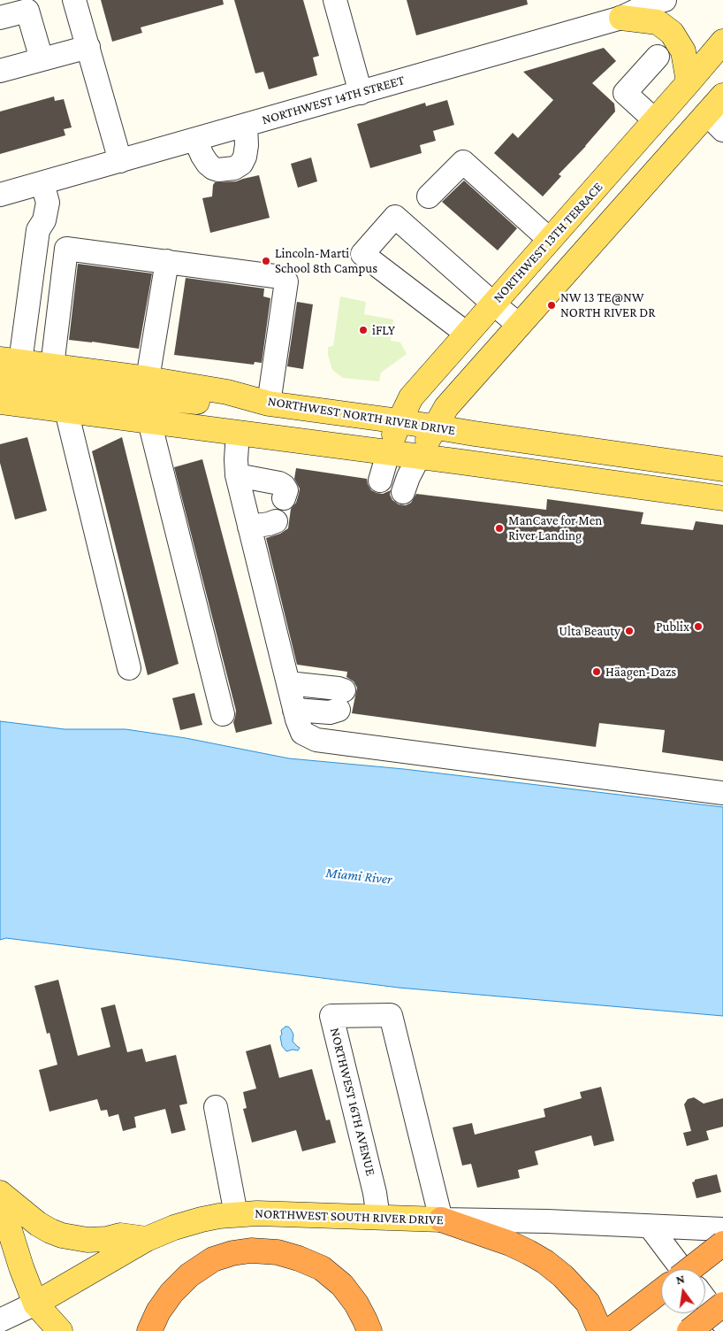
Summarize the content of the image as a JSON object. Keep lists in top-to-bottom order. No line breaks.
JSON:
{"streets":{"main road":["NORTHWEST 13TH TERRACE","NORTHWEST NORTH RIVER DRIVE","NORTHWEST SOUTH RIVER DRIVE"],"street":["NORTHWEST 14TH STREET","NORTHWEST 16TH AVENUE"]},"crossings":[["NORTHWEST 13TH TERRACE","NORTHWEST NORTH RIVER DRIVE"],["NORTHWEST 16TH AVENUE","NORTHWEST SOUTH RIVER DRIVE"]],"water":["Miami River"],"places":["Lincoln-Marti School 8th Campus","NW 13 TE@NW NORTH RIVER DR","iFLY","ManCave for Men River Landing","Publix","Ulta Beauty","Häagen-Dazs"],"north":"top"}
